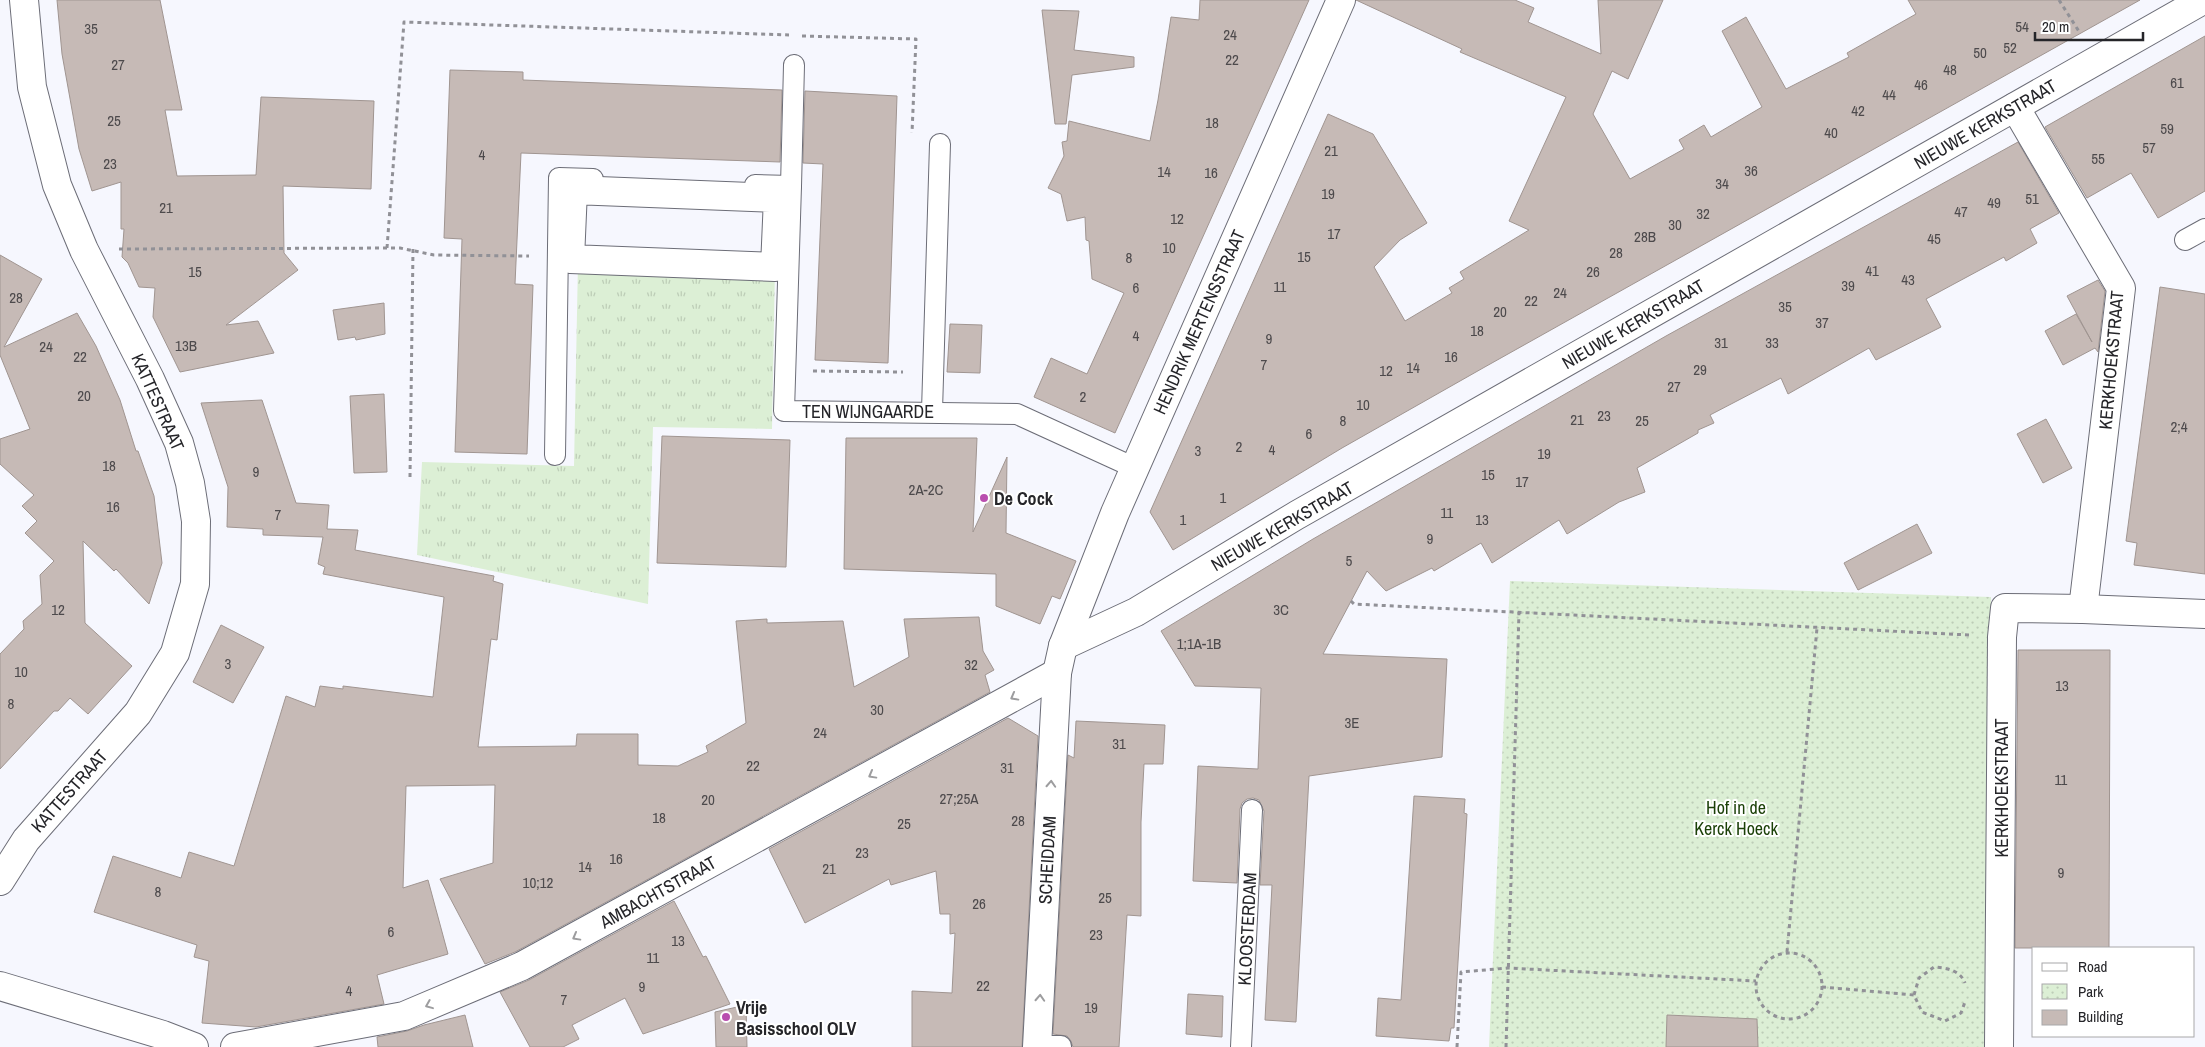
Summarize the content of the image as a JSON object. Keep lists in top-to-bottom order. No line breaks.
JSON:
{"streets":{"street":["NIEUWE KERKSTRAAT","HENDRIK MERTENSSTRAAT","KERKHOEKSTRAAT","KATTESTRAAT","SCHEIDDAM","AMBACHTSTRAAT"],"lane":["TEN WIJNGAARDE","KLOOSTERDAM"]},"crossings":[["NIEUWE KERKSTRAAT","HENDRIK MERTENSSTRAAT"],["NIEUWE KERKSTRAAT","KERKHOEKSTRAAT"],["NIEUWE KERKSTRAAT","SCHEIDDAM"],["HENDRIK MERTENSSTRAAT","TEN WIJNGAARDE"],["HENDRIK MERTENSSTRAAT","SCHEIDDAM"],["SCHEIDDAM","AMBACHTSTRAAT"]],"one_way":["SCHEIDDAM","AMBACHTSTRAAT"],"parks":["Hof in de Kerck Hoeck"],"places":["De Cock","Vrije Basisschool OLV"],"house_numbers":["54","35","24","52","50","22","27","48","61","46","44","42","25","18","59","40","57","21","4","55","23","36","14","16","34","19","51","49","21","47","32","12","30","17","28B","45","10","28","15","8","41","15","26","43","39","11","6","24","28","22","35","20","37","18","4","9","31","33","13B","24","22","16","7","14","29","12","27","20","2","10","23","21","8","25","2;4","6","2","4","3","19","18","9","15","17","2A-2C","1","16","11","7","1","13","9","5","12","3C","1;1A-1B","3","32","10","13","8","30","3E","24","31","22","31","11","27;25A","20","18","28","25","23","16","14","21","9","10;12","8","25","26","6","23","13","11","22","9","4","7","19"],"legend":["Road","Park","Building"],"scale_bar":"20 m"}
